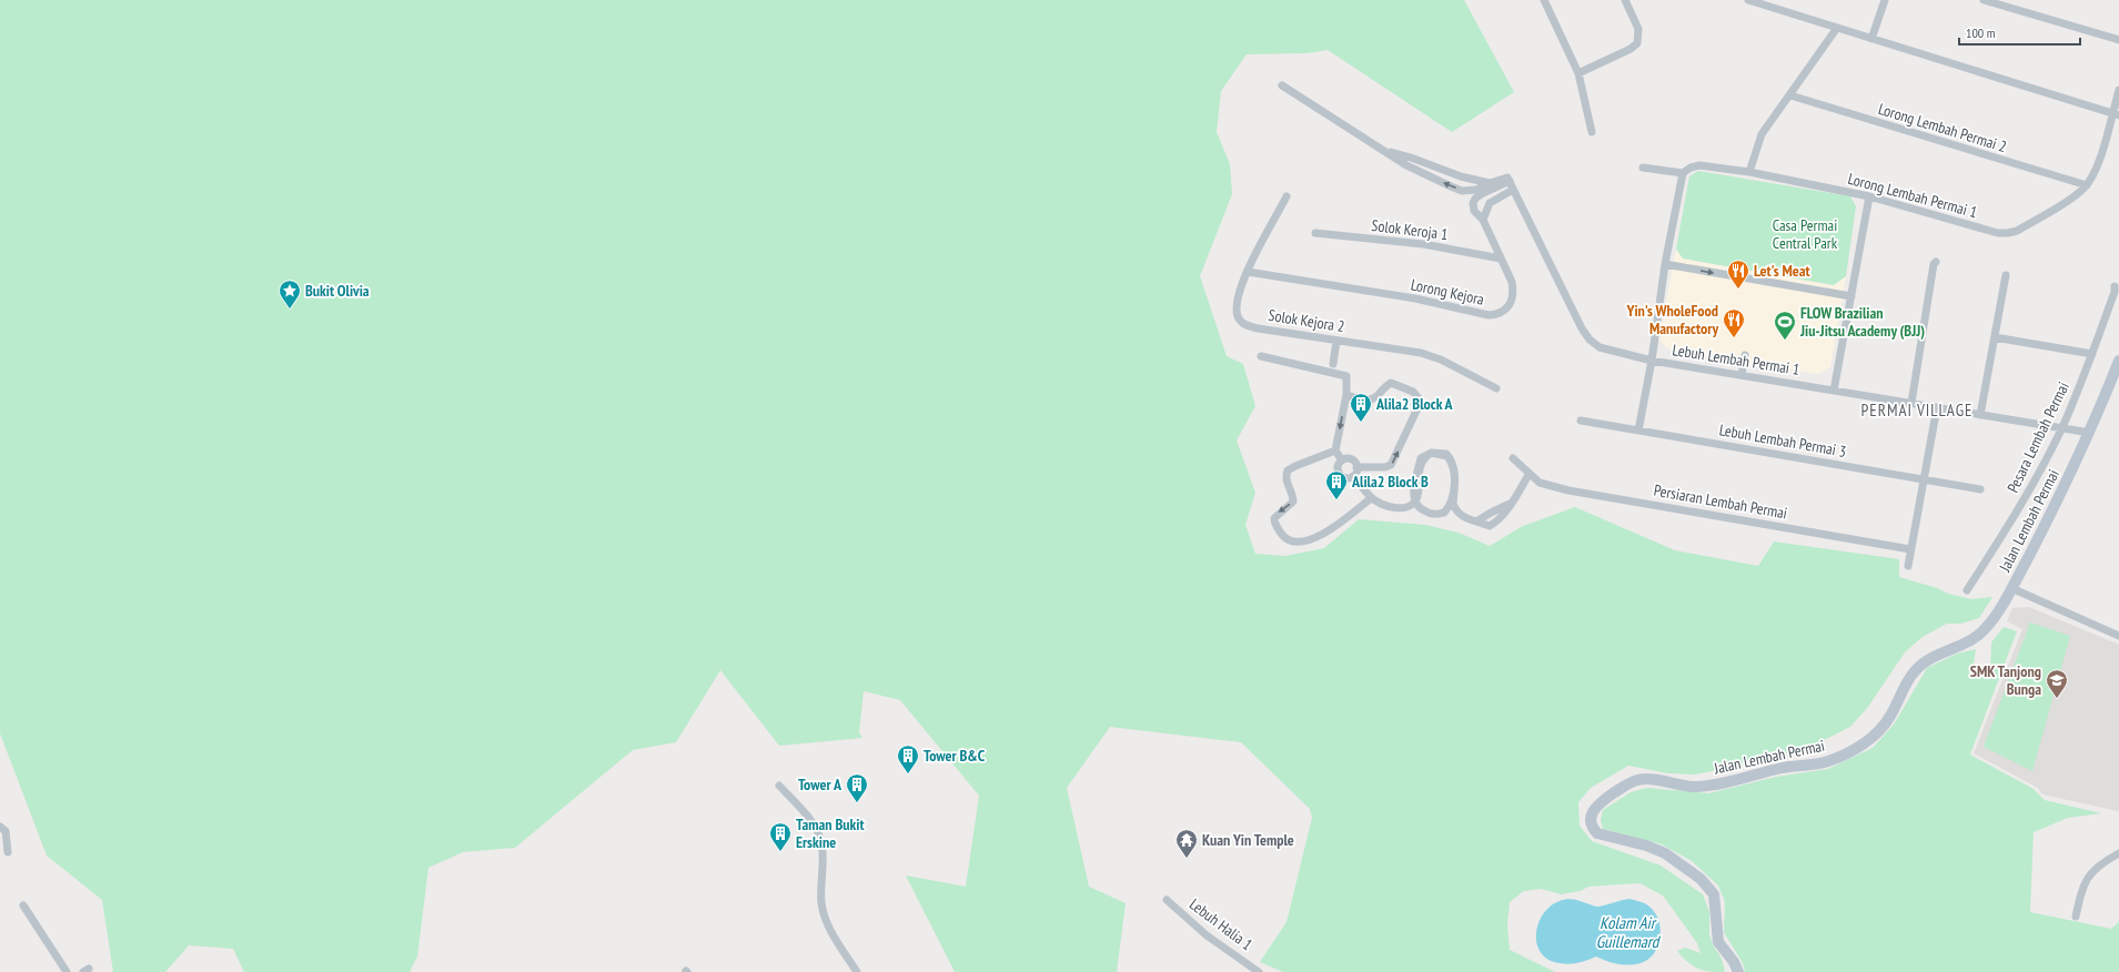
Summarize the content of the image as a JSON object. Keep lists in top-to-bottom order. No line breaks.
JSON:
{"streets":{"main road":["Jalan Lembah Permai"],"street":["Lorong Lembah Permai 2","Lorong Lembah Permai 1","Solok Keroja 1","Lorong Kejora","Solok Kejora 2","Lebuh Lembah Permai 1","Pesara Lembah Permai","Lebuh Lembah Permai 3","Persiaran Lembah Permai","Lebuh Halia 1"]},"crossings":[["Lorong Lembah Permai 2","Lorong Lembah Permai 1"],["Solok Keroja 1","Lorong Kejora"],["Lorong Kejora","Solok Kejora 2"],["Lorong Kejora","Lebuh Lembah Permai 1"],["Lebuh Lembah Permai 1","Pesara Lembah Permai"],["Lebuh Lembah Permai 1","Jalan Lembah Permai"]],"districts":["PERMAI VILLAGE"],"water":["Kolam Air Guillemard"],"parks":["Casa Permai Central Park"],"places":{"restaurant":["Let's Meat","Yin's WholeFood Manufactory"],"place":["Bukit Olivia"],"sports":["FLOW Brazilian Jiu-Jitsu Academy (BJJ)"],"building":["Alila2 Block A","Alila2 Block B","Tower B&C","Tower A","Taman Bukit Erskine"],"school or university":["SMK Tanjong Bunga"],"temple":["Kuan Yin Temple"]},"scale_bar":"100 m"}
